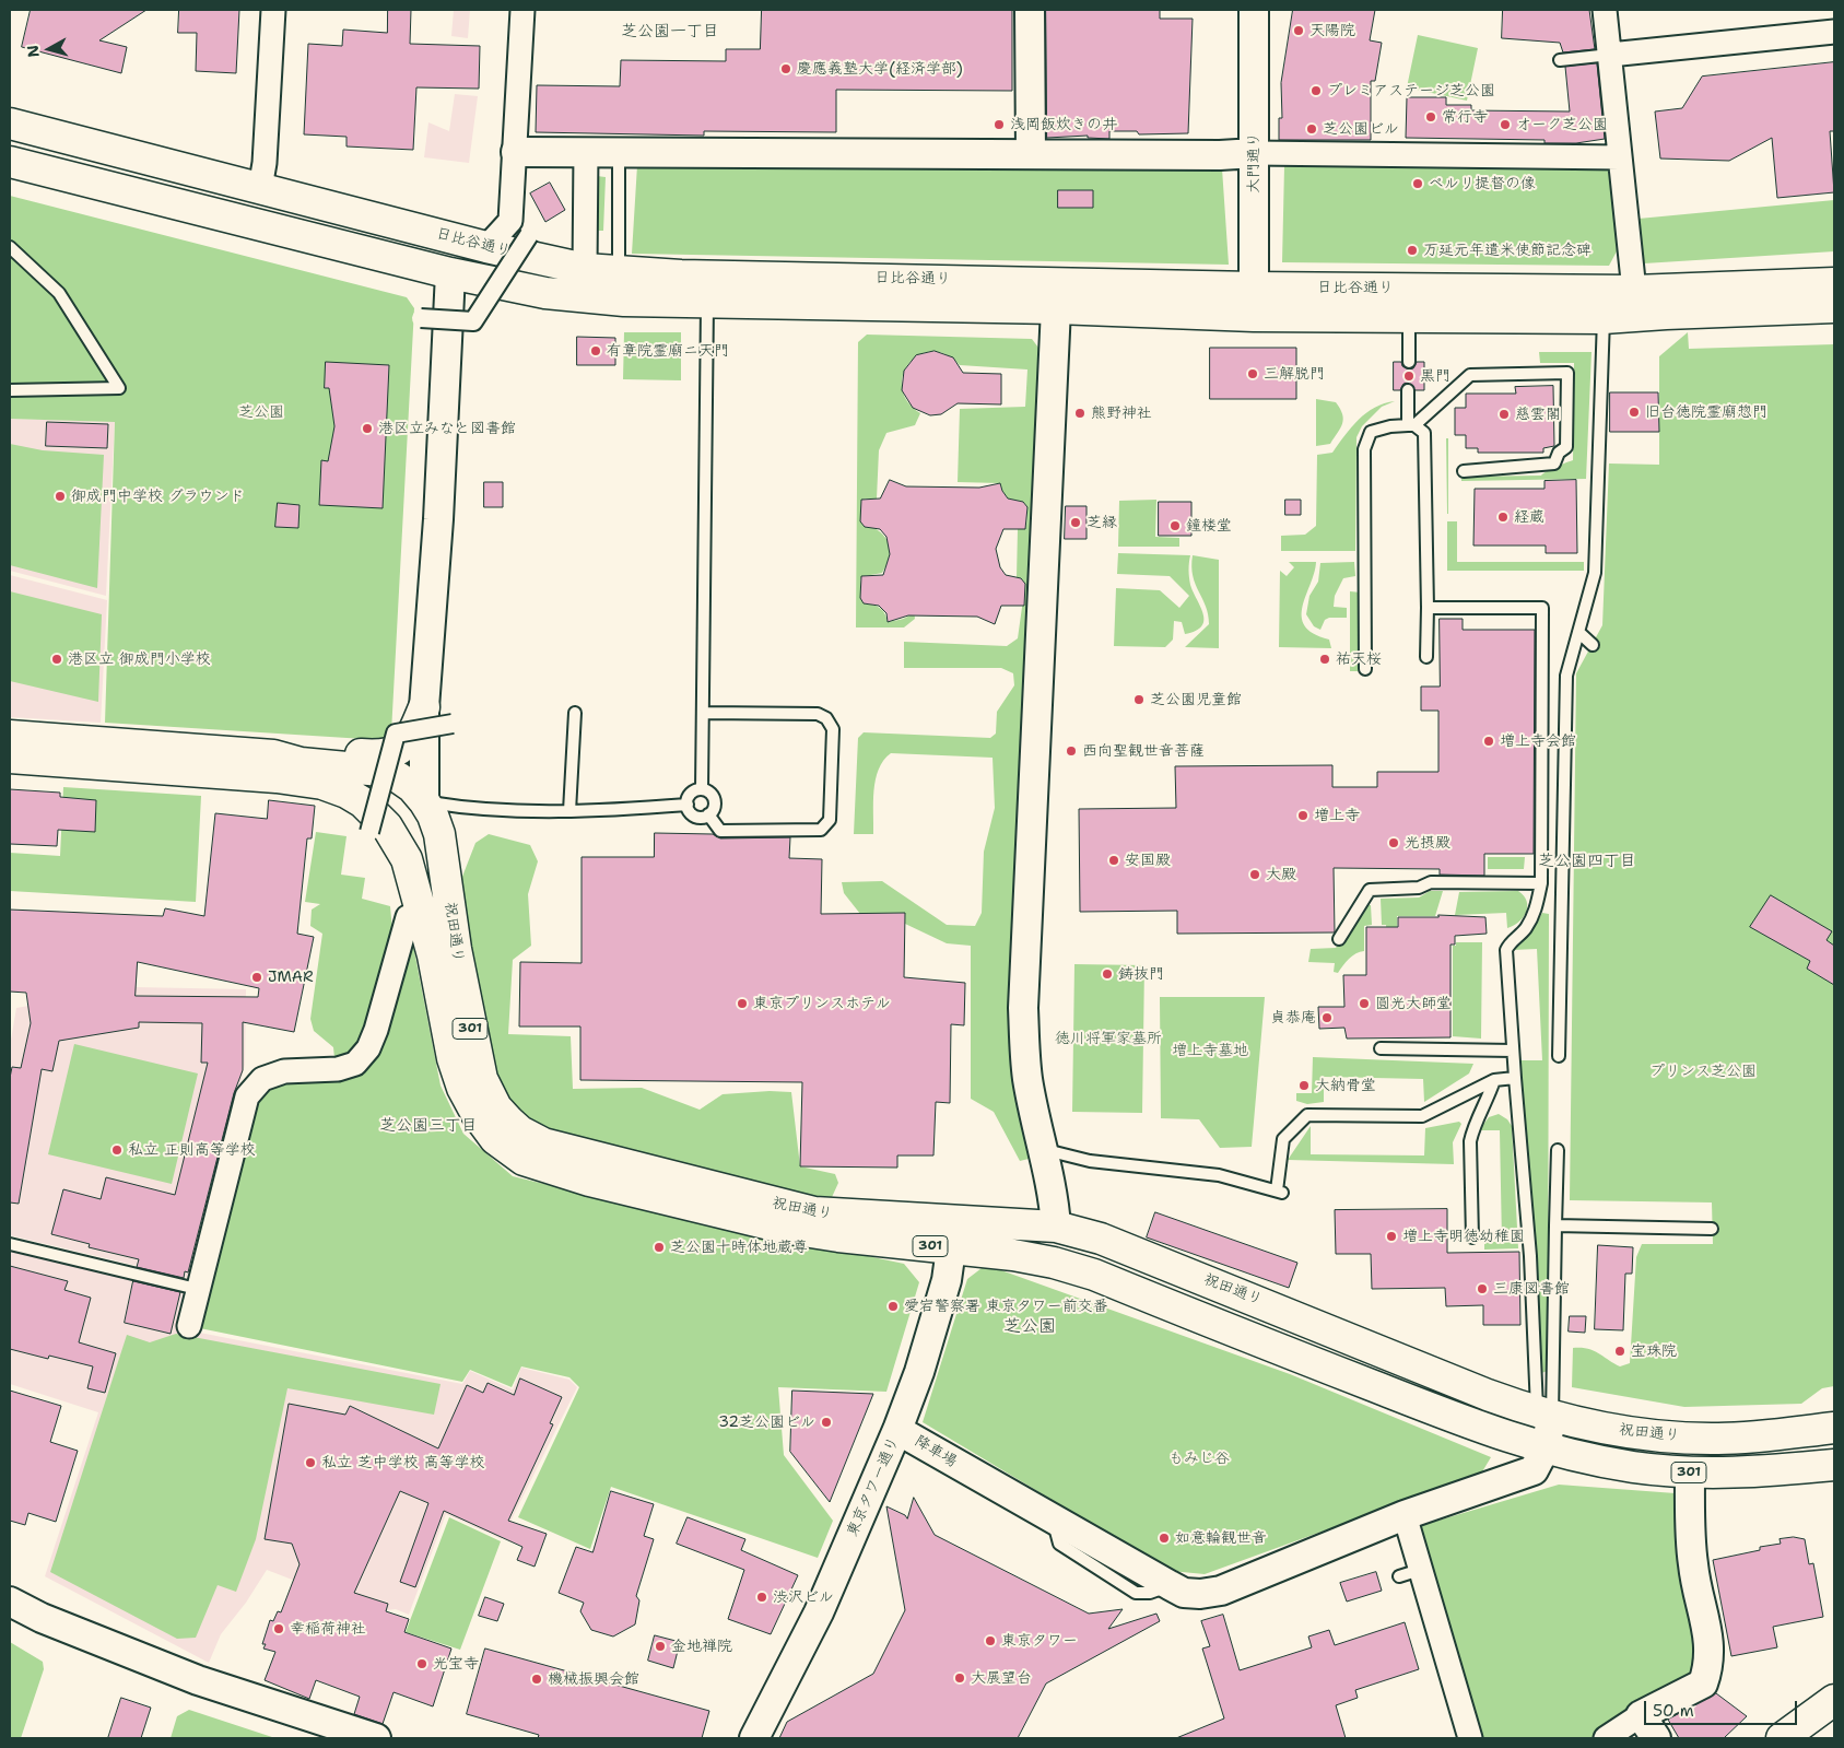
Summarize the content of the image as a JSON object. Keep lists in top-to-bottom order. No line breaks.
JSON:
{"streets":{"main road":["日比谷通り","祝田通り","301"],"street":["大門通り","降車場","東京タワー通り"]},"crossings":[["大門通り","日比谷通り"],["祝田通り","降車場"],["祝田通り","東京タワー通り"],["降車場","東京タワー通り"]],"districts":["芝公園一丁目","芝公園四丁目","芝公園三丁目","芝公園"],"parks":["芝公園","徳川将軍家墓所","増上寺墓地","プリンス芝公園","もみじ谷"],"places":["天陽院","慶應義塾大学(経済学部)","プレミアステージ芝公園","常行寺","浅岡飯炊きの井","オーク芝公園","芝公園ビル","ペルリ提督の像","万延元年遣米使節記念碑","有章院霊廟ニ天門","三解脱門","黒門","旧台徳院霊廟惣門","熊野神社","慈雲閣","港区立みなと図書館","御成門中学校 グラウンド","経蔵","芝縁","鐘楼堂","港区立 御成門小学校","祐天桜","芝公園児童館","増上寺会館","西向聖観世音菩薩","増上寺","光摂殿","安国殿","大殿","鋳抜門","JMAR","東京プリンスホテル","圓光大師堂","貞恭庵","大納骨堂","私立 正則高等学校","増上寺明徳幼稚園","芝公園十時体地蔵尊","三康図書館","愛宕警察署 東京タワー前交番","宝珠院","32芝公園ビル","私立 芝中学校 高等学校","如意輪観世音","渋沢ビル","幸稲荷神社","東京タワー","金地禅院","光宝寺","大展望台","機械振興会館"],"scale_bar":"50 m","north":"left"}
